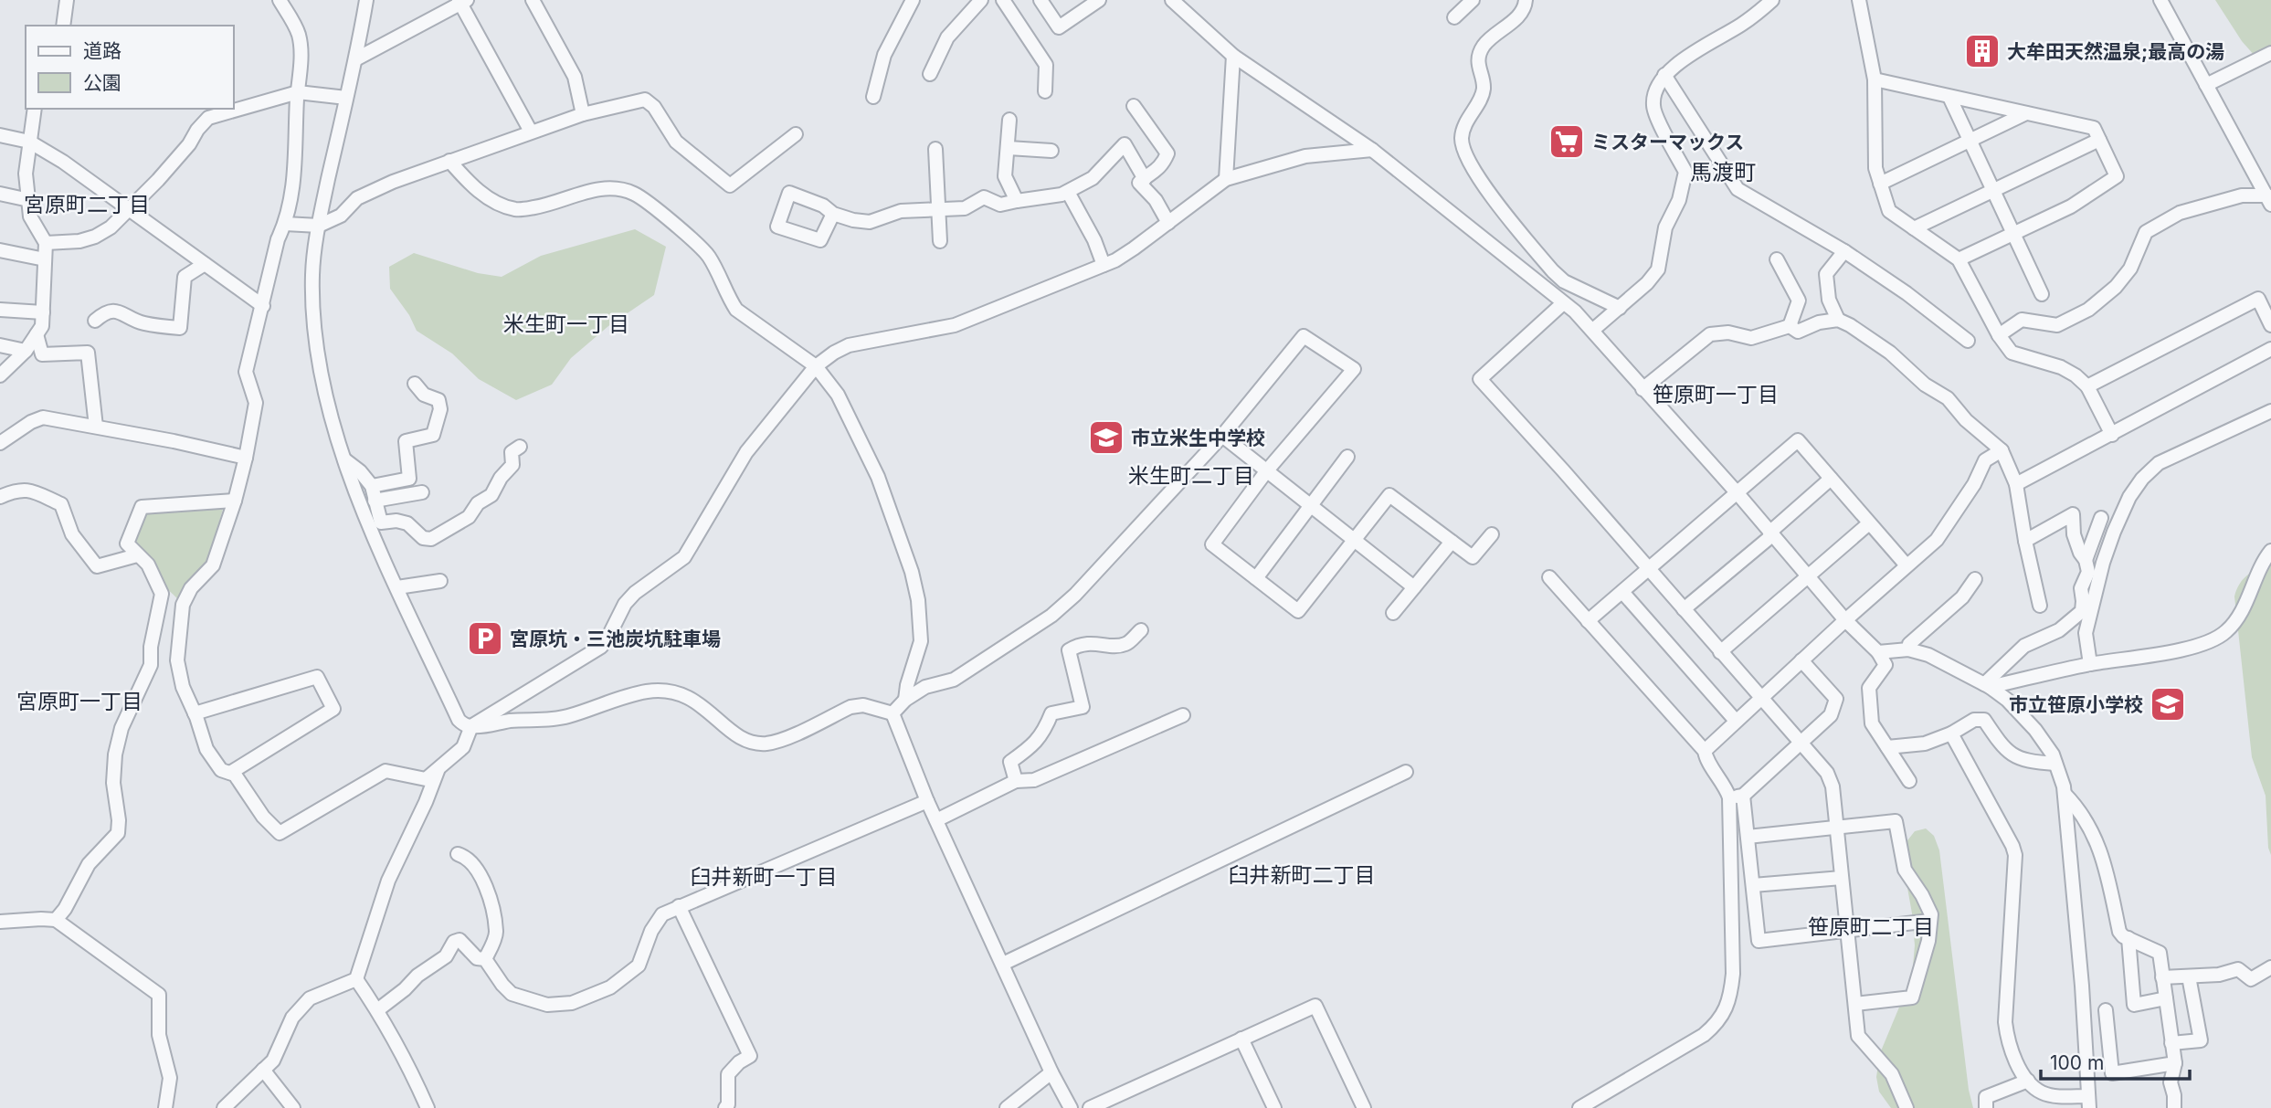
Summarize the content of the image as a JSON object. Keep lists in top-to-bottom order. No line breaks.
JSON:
{"districts":["馬渡町","宮原町二丁目","米生町一丁目","笹原町一丁目","米生町二丁目","宮原町一丁目","臼井新町二丁目","臼井新町一丁目","笹原町二丁目"],"places":{"building":["大牟田天然温泉;最高の湯"],"supermarket":["ミスターマックス"],"school or university":["市立米生中学校","市立笹原小学校"],"parking":["宮原坑・三池炭坑駐車場"]},"legend":["道路","公園"],"scale_bar":"100 m"}
